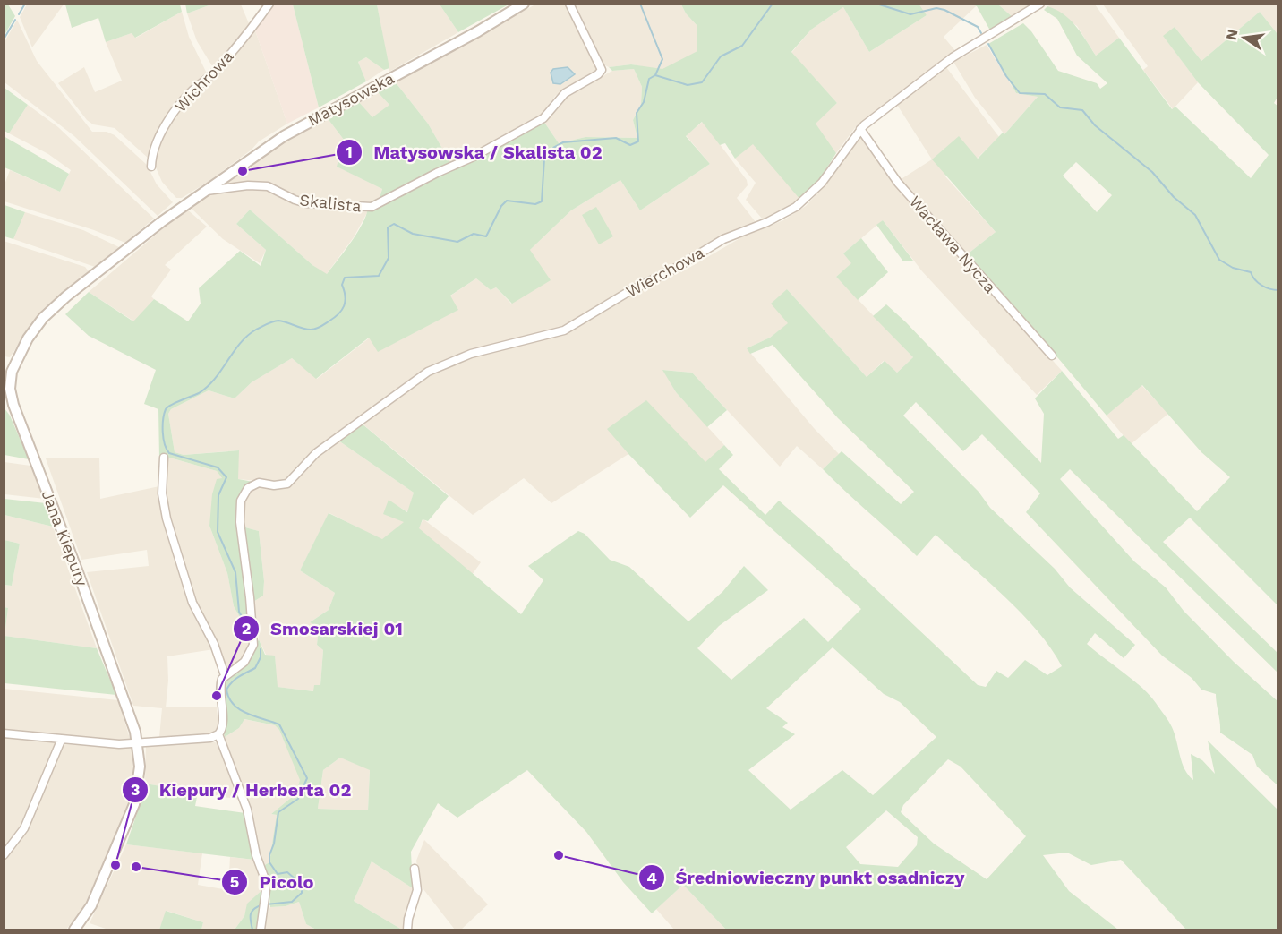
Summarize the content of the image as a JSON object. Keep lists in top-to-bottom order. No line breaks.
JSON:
{"streets":{"street":["Wichrowa","Matysowska","Skalista","Wacława Nycza","Wierchowa","Jana Kiepury"]},"crossings":[["Matysowska","Skalista"],["Matysowska","Jana Kiepury"],["Wacława Nycza","Wierchowa"]],"places":["Matysowska / Skalista 02","Smosarskiej 01","Średniowieczny punkt osadniczy","Kiepury / Herberta 02","Picolo"],"north":"left"}
